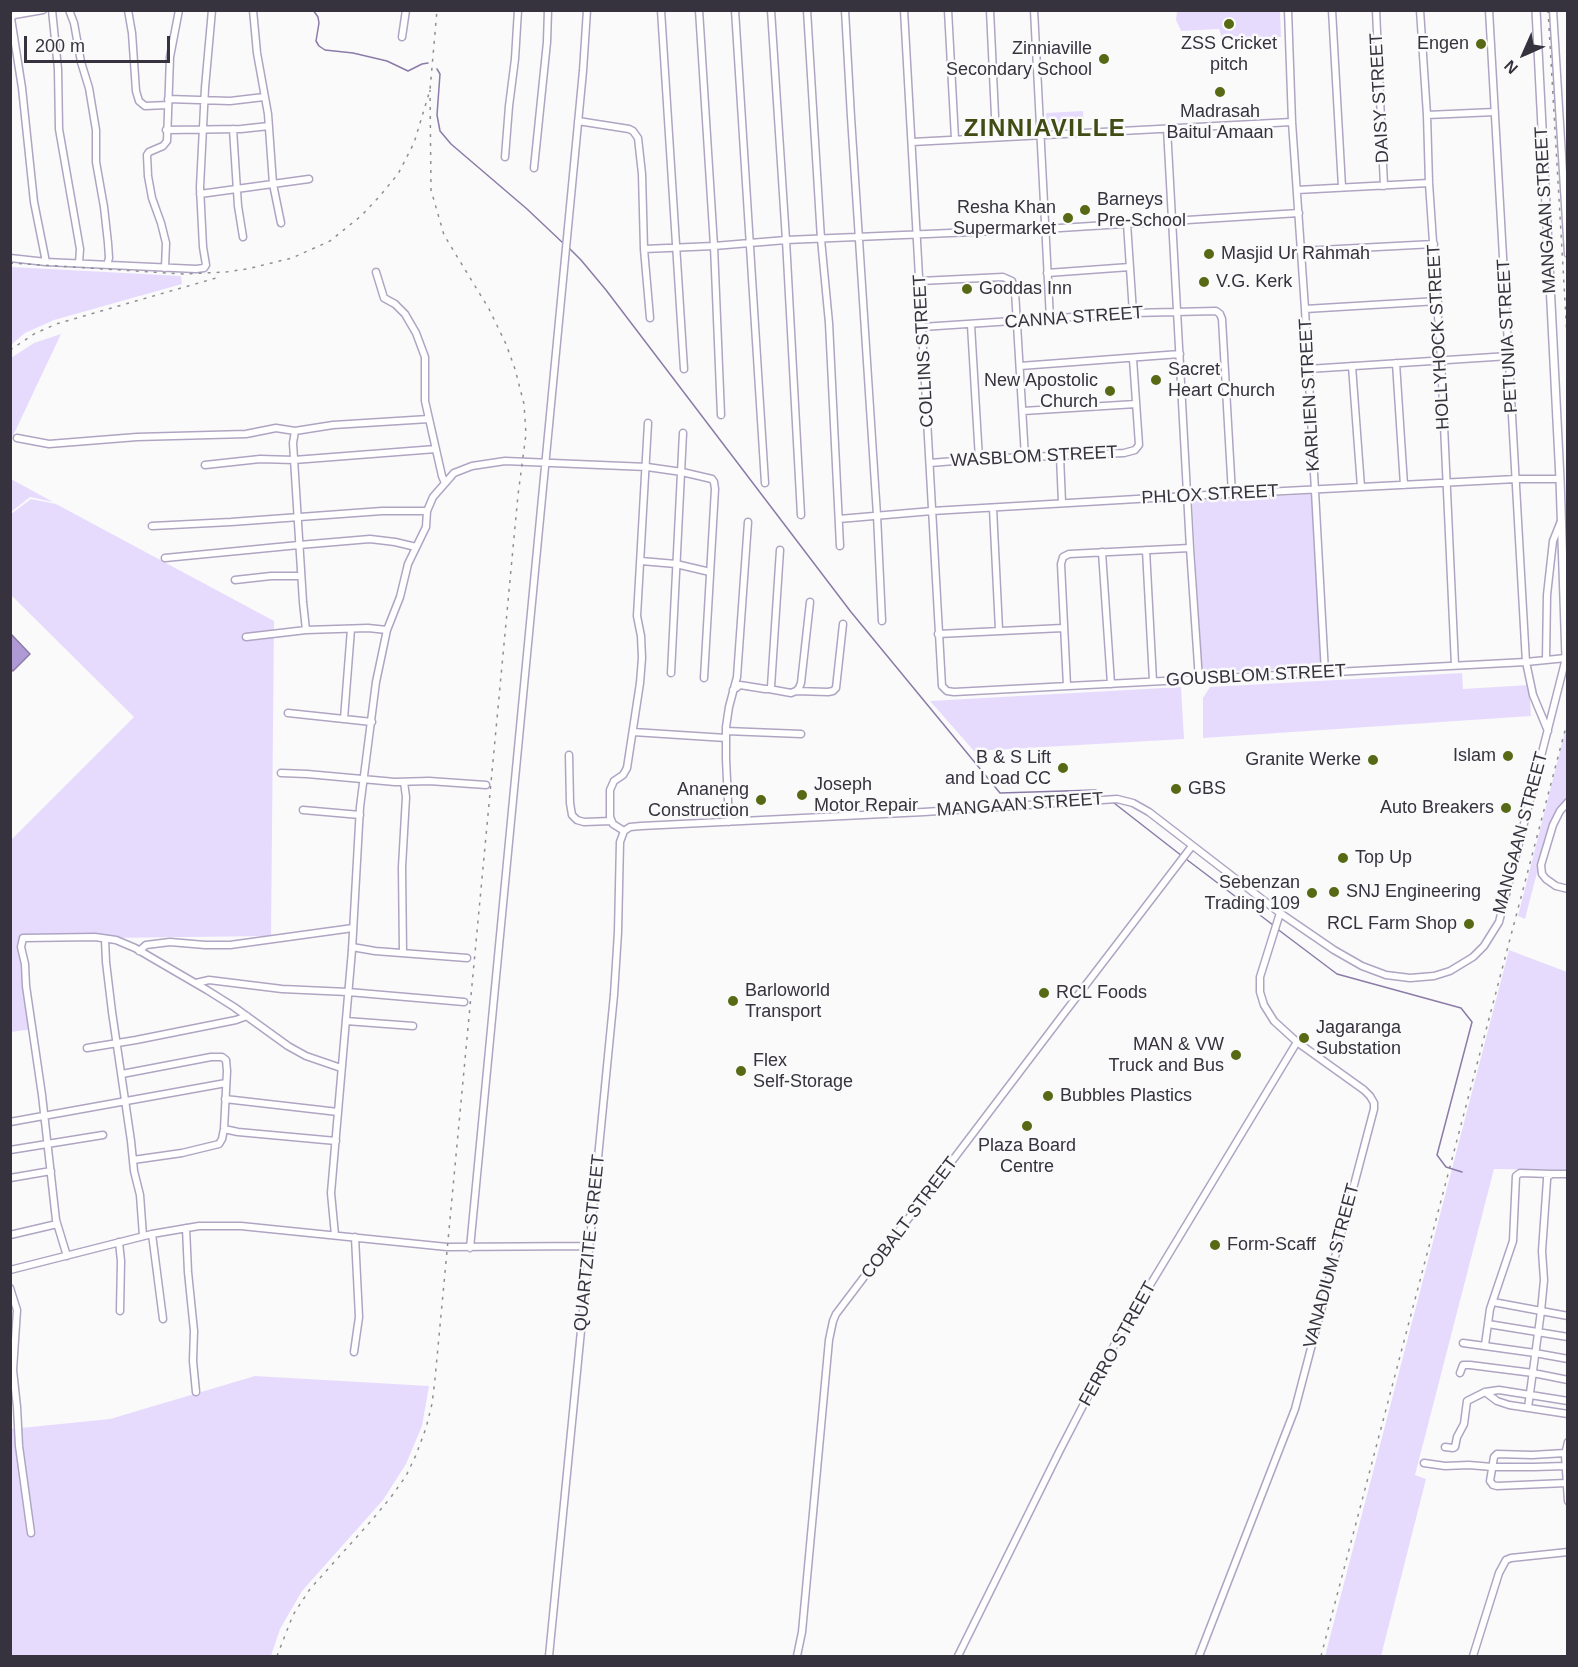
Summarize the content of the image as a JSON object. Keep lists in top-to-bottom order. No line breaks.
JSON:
{"streets":{"street":["DAISY STREET","MANGAAN STREET","CANNA STREET","PETUNIA STREET","HOLLYHOCK STREET","COLLINS STREET","KARLIEN STREET","WASBLOM STREET","PHLOX STREET","GOUSBLOM STREET","COBALT STREET","QUARTZITE STREET","VANADIUM STREET","FERRO STREET"]},"crossings":[["MANGAAN STREET","PETUNIA STREET"],["MANGAAN STREET","PHLOX STREET"],["MANGAAN STREET","GOUSBLOM STREET"],["MANGAAN STREET","COBALT STREET"],["MANGAAN STREET","QUARTZITE STREET"],["MANGAAN STREET","VANADIUM STREET"],["CANNA STREET","COLLINS STREET"],["CANNA STREET","PHLOX STREET"],["PETUNIA STREET","PHLOX STREET"],["PETUNIA STREET","GOUSBLOM STREET"],["HOLLYHOCK STREET","PHLOX STREET"],["HOLLYHOCK STREET","GOUSBLOM STREET"],["COLLINS STREET","WASBLOM STREET"],["COLLINS STREET","PHLOX STREET"],["COLLINS STREET","GOUSBLOM STREET"],["KARLIEN STREET","PHLOX STREET"],["KARLIEN STREET","GOUSBLOM STREET"],["VANADIUM STREET","FERRO STREET"]],"districts":["ZINNIAVILLE"],"places":["ZSS Cricket pitch","Engen","Zinniaville Secondary School","Madrasah Baitul Amaan","Barneys Pre-School","Resha Khan Supermarket","Masjid Ur Rahmah","V.G. Kerk","Goddas Inn","Sacret Heart Church","New Apostolic Church","Islam","Granite Werke","B & S Lift and Load CC","GBS","Joseph Motor Repair","Ananeng Construction","Auto Breakers","Top Up","SNJ Engineering","Sebenzan Trading 109","RCL Farm Shop","RCL Foods","Barloworld Transport","Jagaranga Substation","MAN & VW Truck and Bus","Flex Self-Storage","Bubbles Plastics","Plaza Board Centre","Form-Scaff"],"scale_bar":"200 m","north":"bottom left"}
